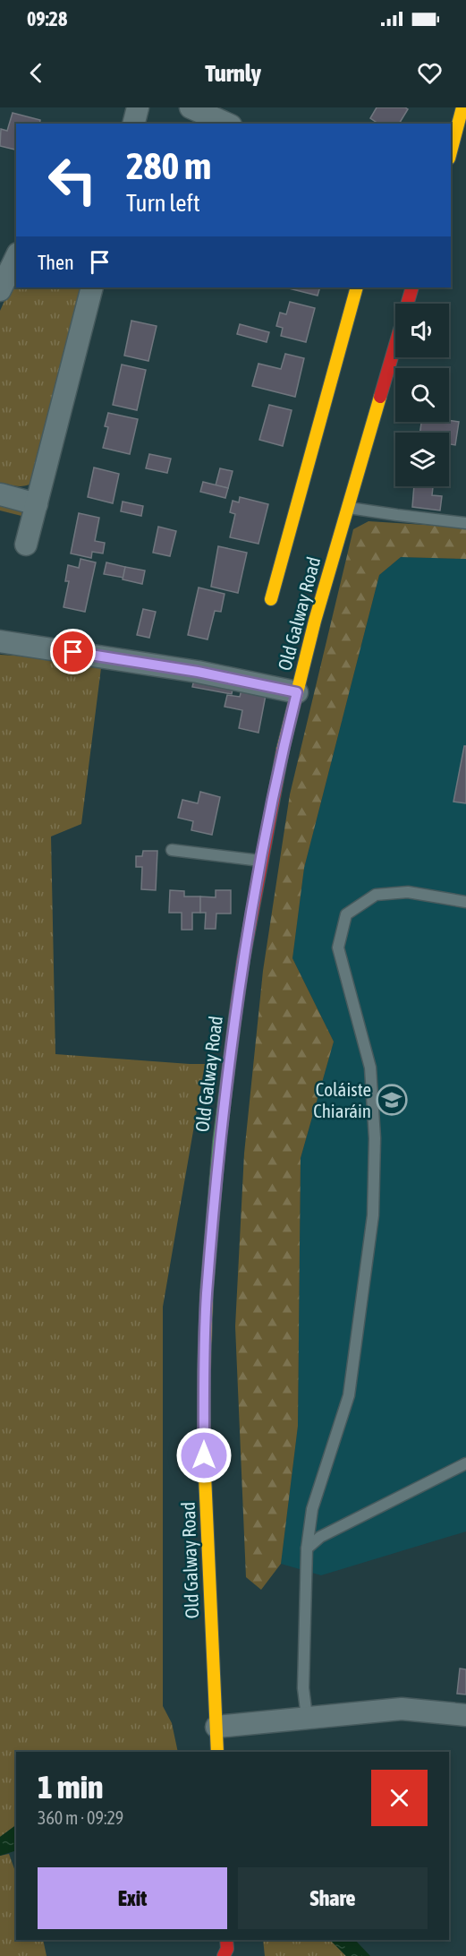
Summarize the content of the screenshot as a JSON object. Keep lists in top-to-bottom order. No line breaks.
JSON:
{"streets":{"main road":["Old Galway Road"]},"places":{"school or university":["Coláiste Chiaráin"]},"page":{"status":"09:28","header":"Turnly","turn":["280 m","Turn left"],"then":"Then","heading":["1 min","360 m · 09:29"],"buttons":["Exit","Share"]}}
